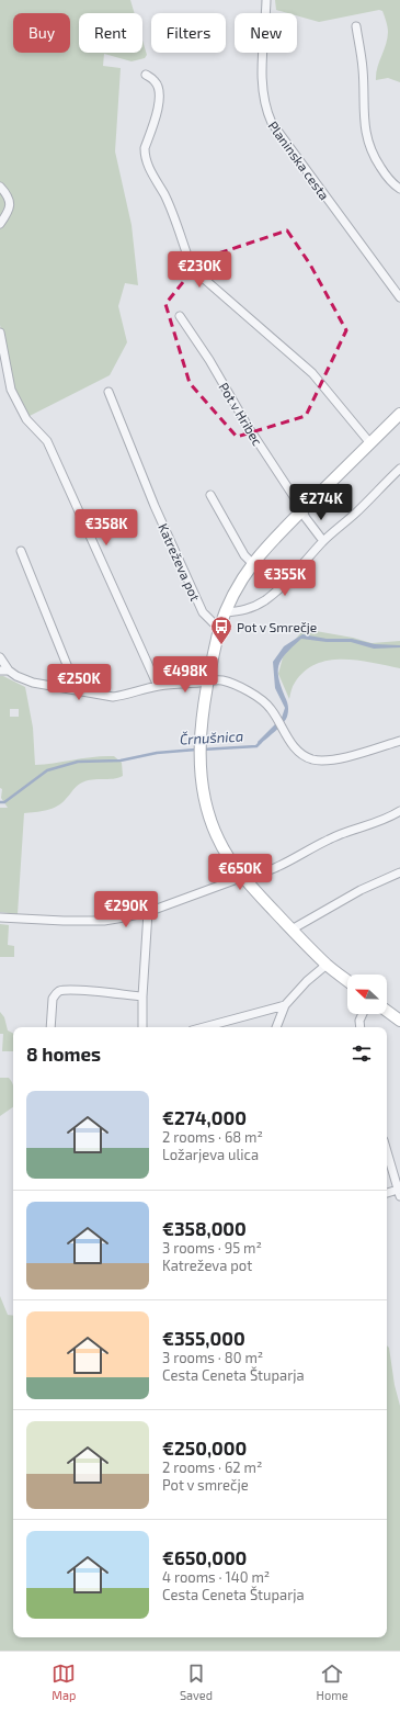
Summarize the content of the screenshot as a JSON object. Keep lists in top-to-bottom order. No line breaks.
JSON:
{"streets":{"street":["Planinska cesta","Pot v Hribec","Katreževa pot"]},"water":["Črnušnica"],"places":{"bus stop":["Pot v Smrečje"]},"north":"left","page":{"chip":["Buy","Rent","Filters","New"],"price":["€230K","€274K","€358K","€355K","€498K","€250K","€650K","€290K"],"heading":"8 homes","list":[{"name":"€274,000","note":"2 rooms · 68 m² · Ložarjeva ulica"},{"name":"€358,000","note":"3 rooms · 95 m² · Katreževa pot"},{"name":"€355,000","note":"3 rooms · 80 m² · Cesta Ceneta Štuparja"},{"name":"€250,000","note":"2 rooms · 62 m² · Pot v smrečje"},{"name":"€650,000","note":"4 rooms · 140 m² · Cesta Ceneta Štuparja"}],"tabs":["Map","Saved","Home"]}}
